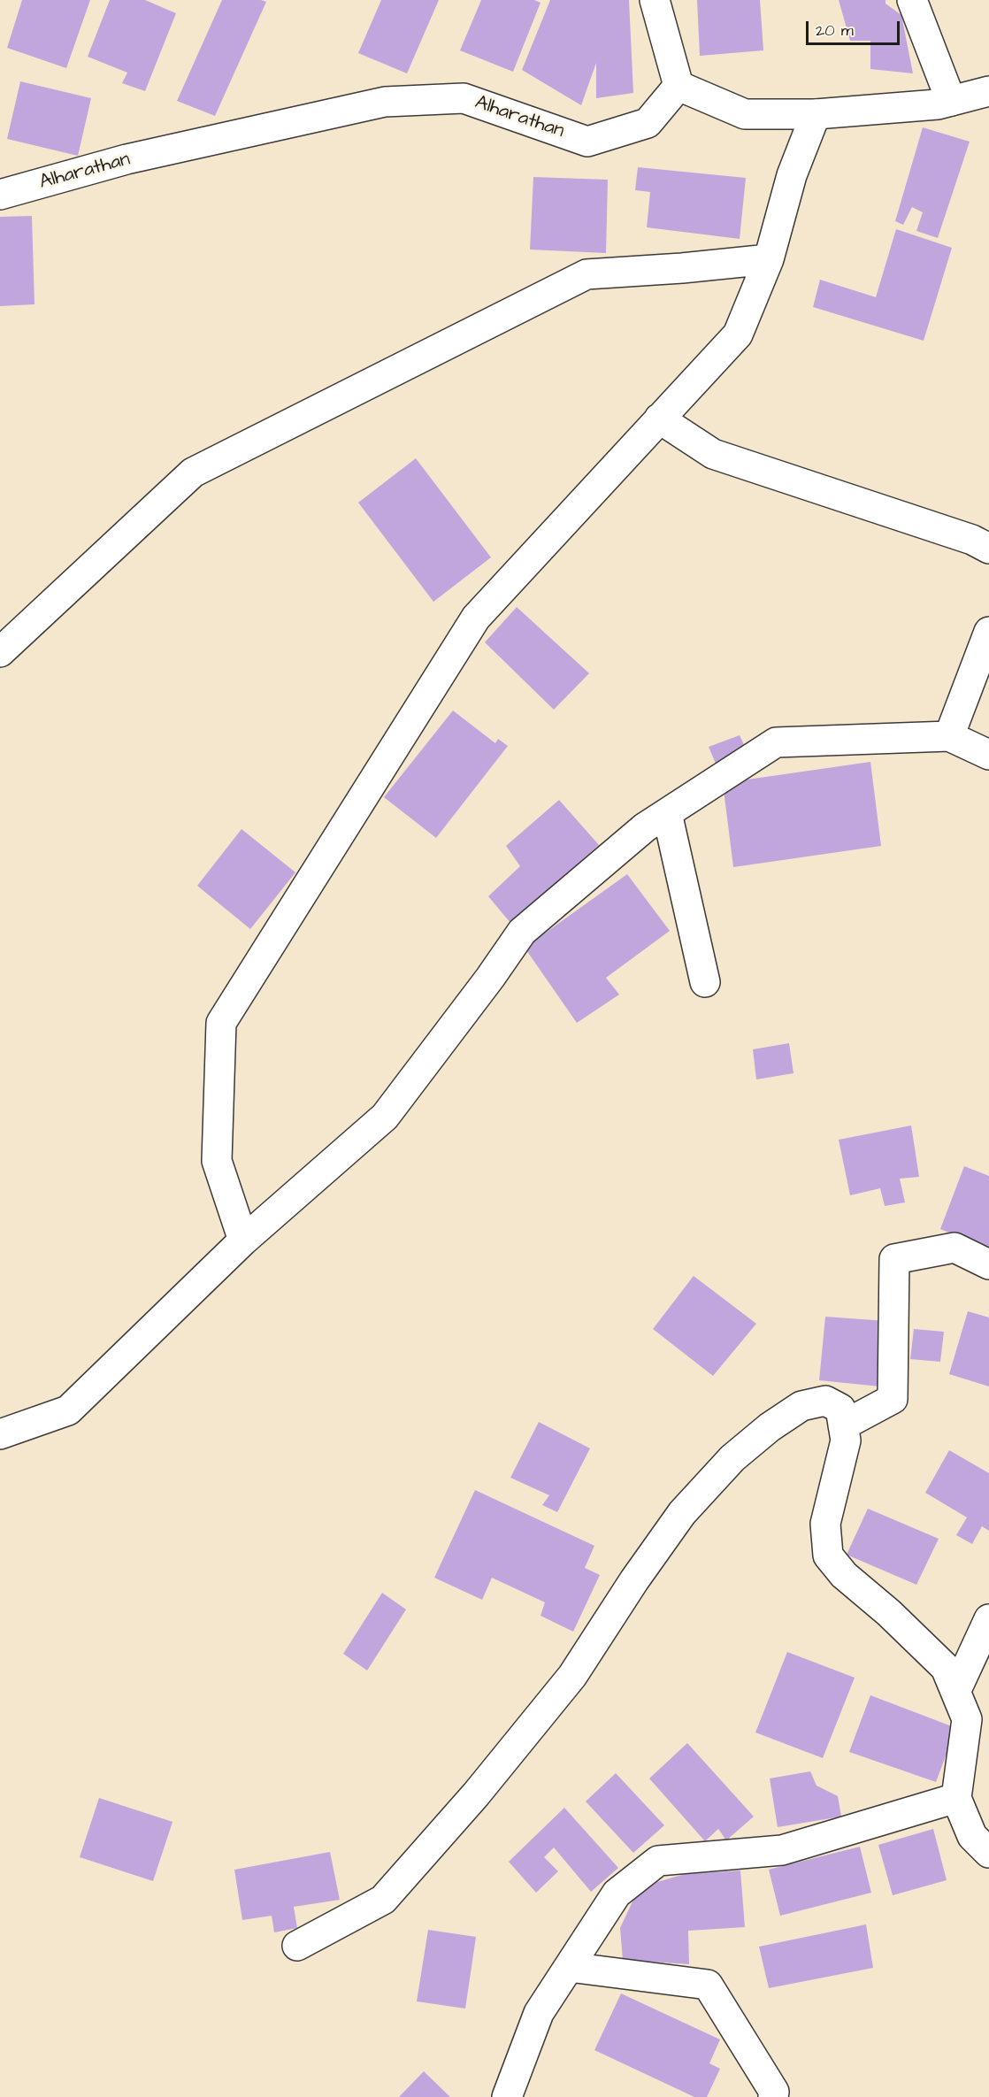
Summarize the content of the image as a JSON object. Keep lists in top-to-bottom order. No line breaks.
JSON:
{"streets":{"street":["Alharathan"]},"scale_bar":"20 m"}
